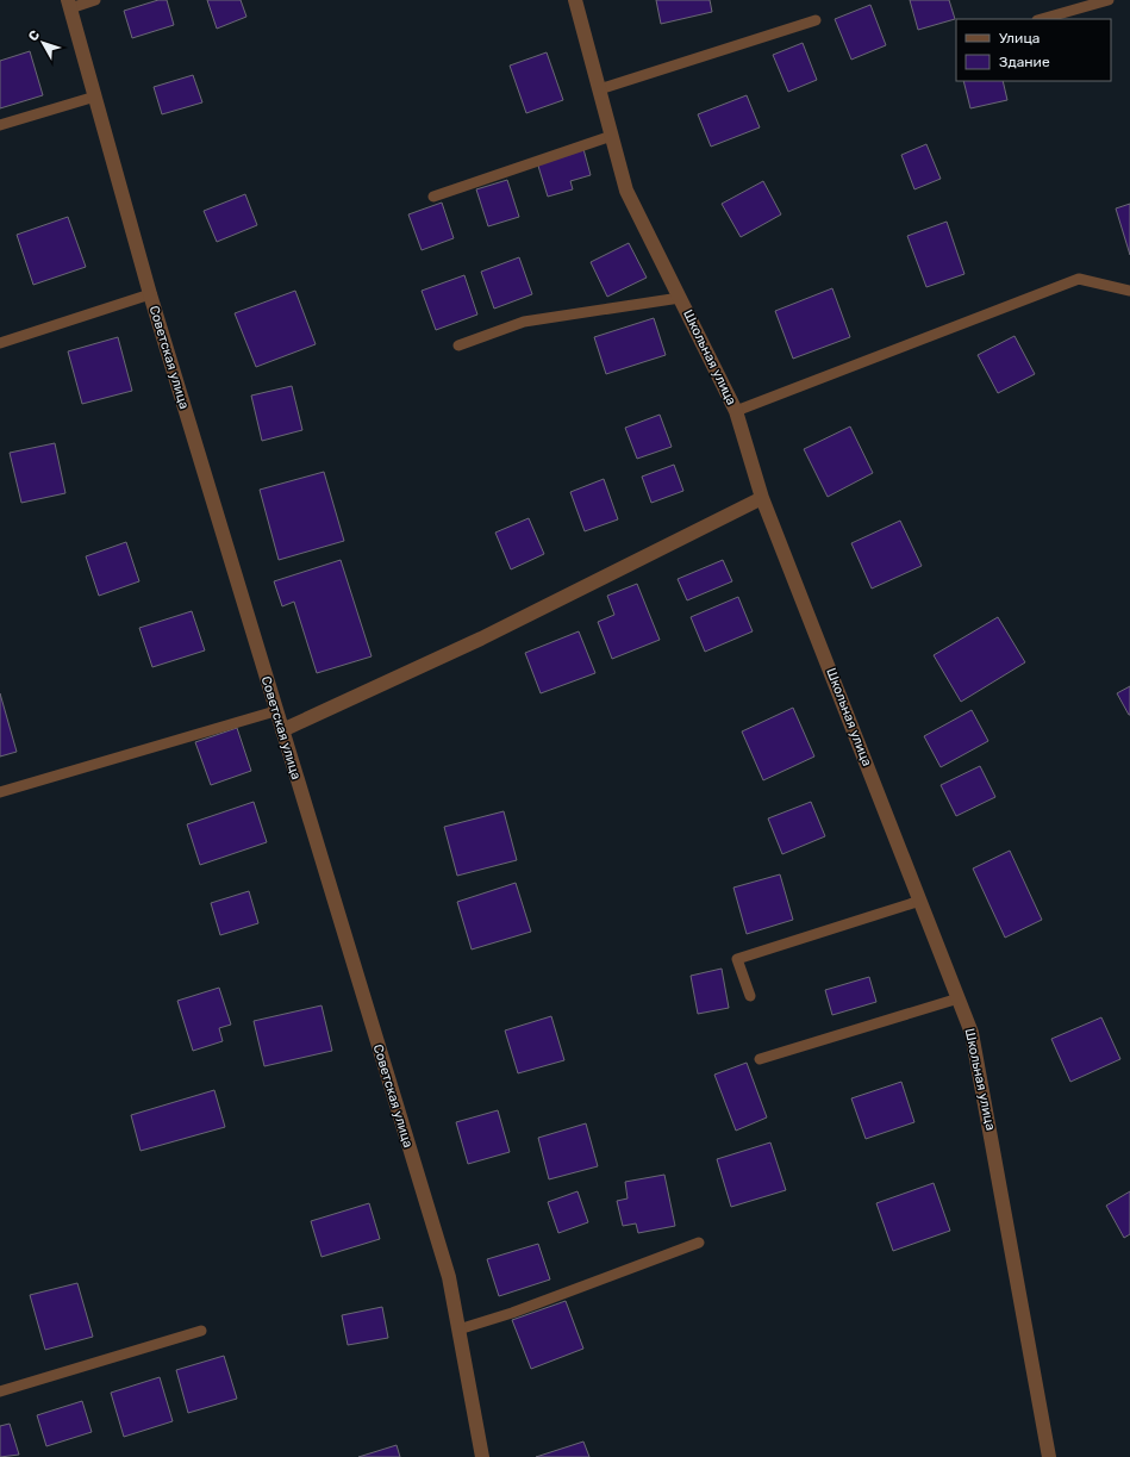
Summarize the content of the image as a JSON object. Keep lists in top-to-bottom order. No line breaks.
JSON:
{"streets":{"street":["Советская улица","Школьная улица"]},"legend":["Улица","Здание"],"north":"top left"}
